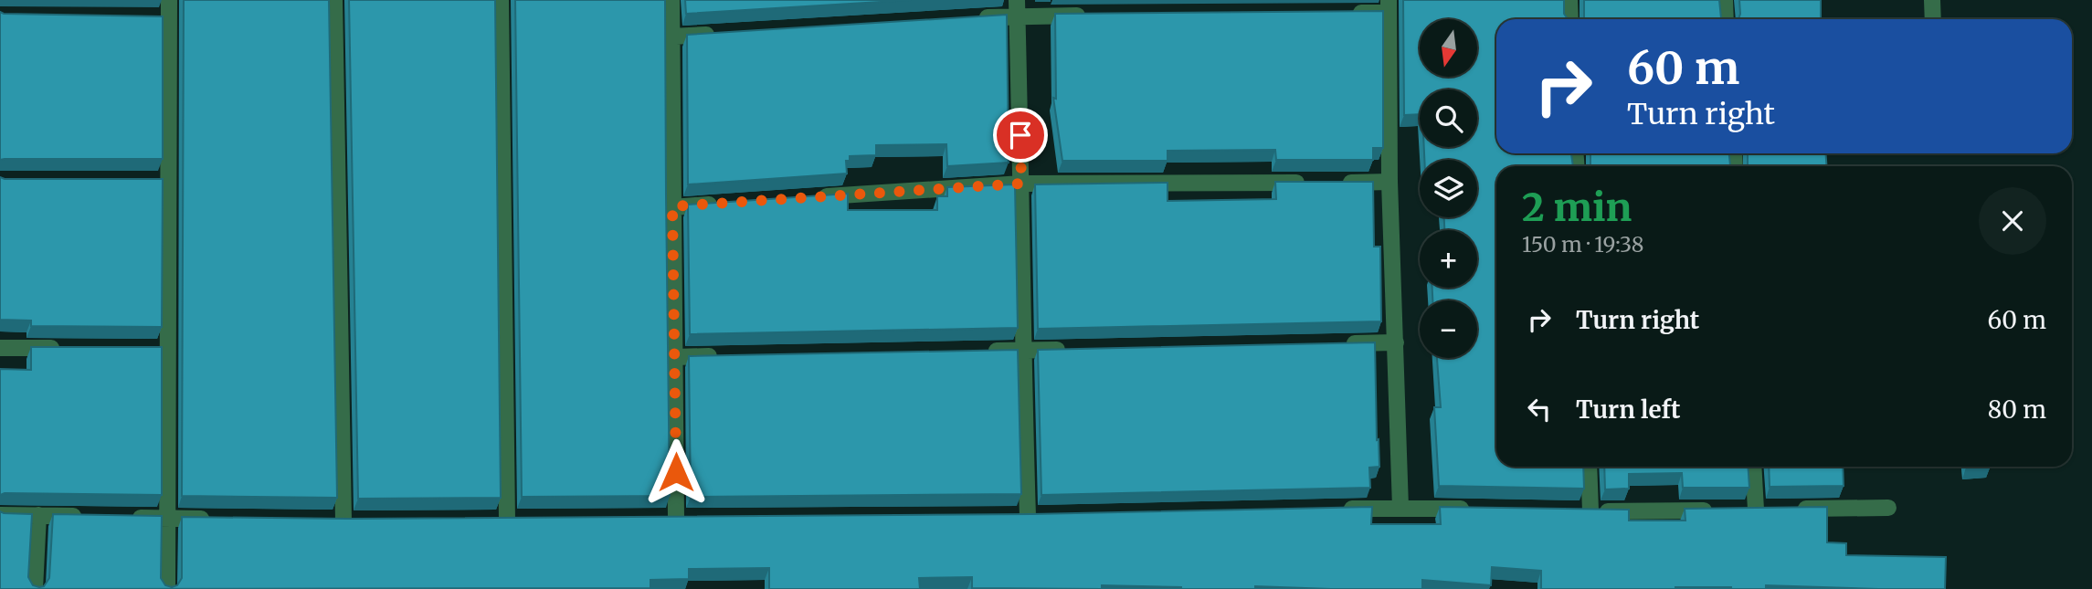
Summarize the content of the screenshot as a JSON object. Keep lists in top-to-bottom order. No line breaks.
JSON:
{"north":"bottom","page":{"map_buttons":["+","−"],"turn":["60 m","Turn right"],"heading":["2 min","150 m · 19:38"],"list":[{"name":"Turn right","value":"60 m"},{"name":"Turn left","value":"80 m"}]}}
